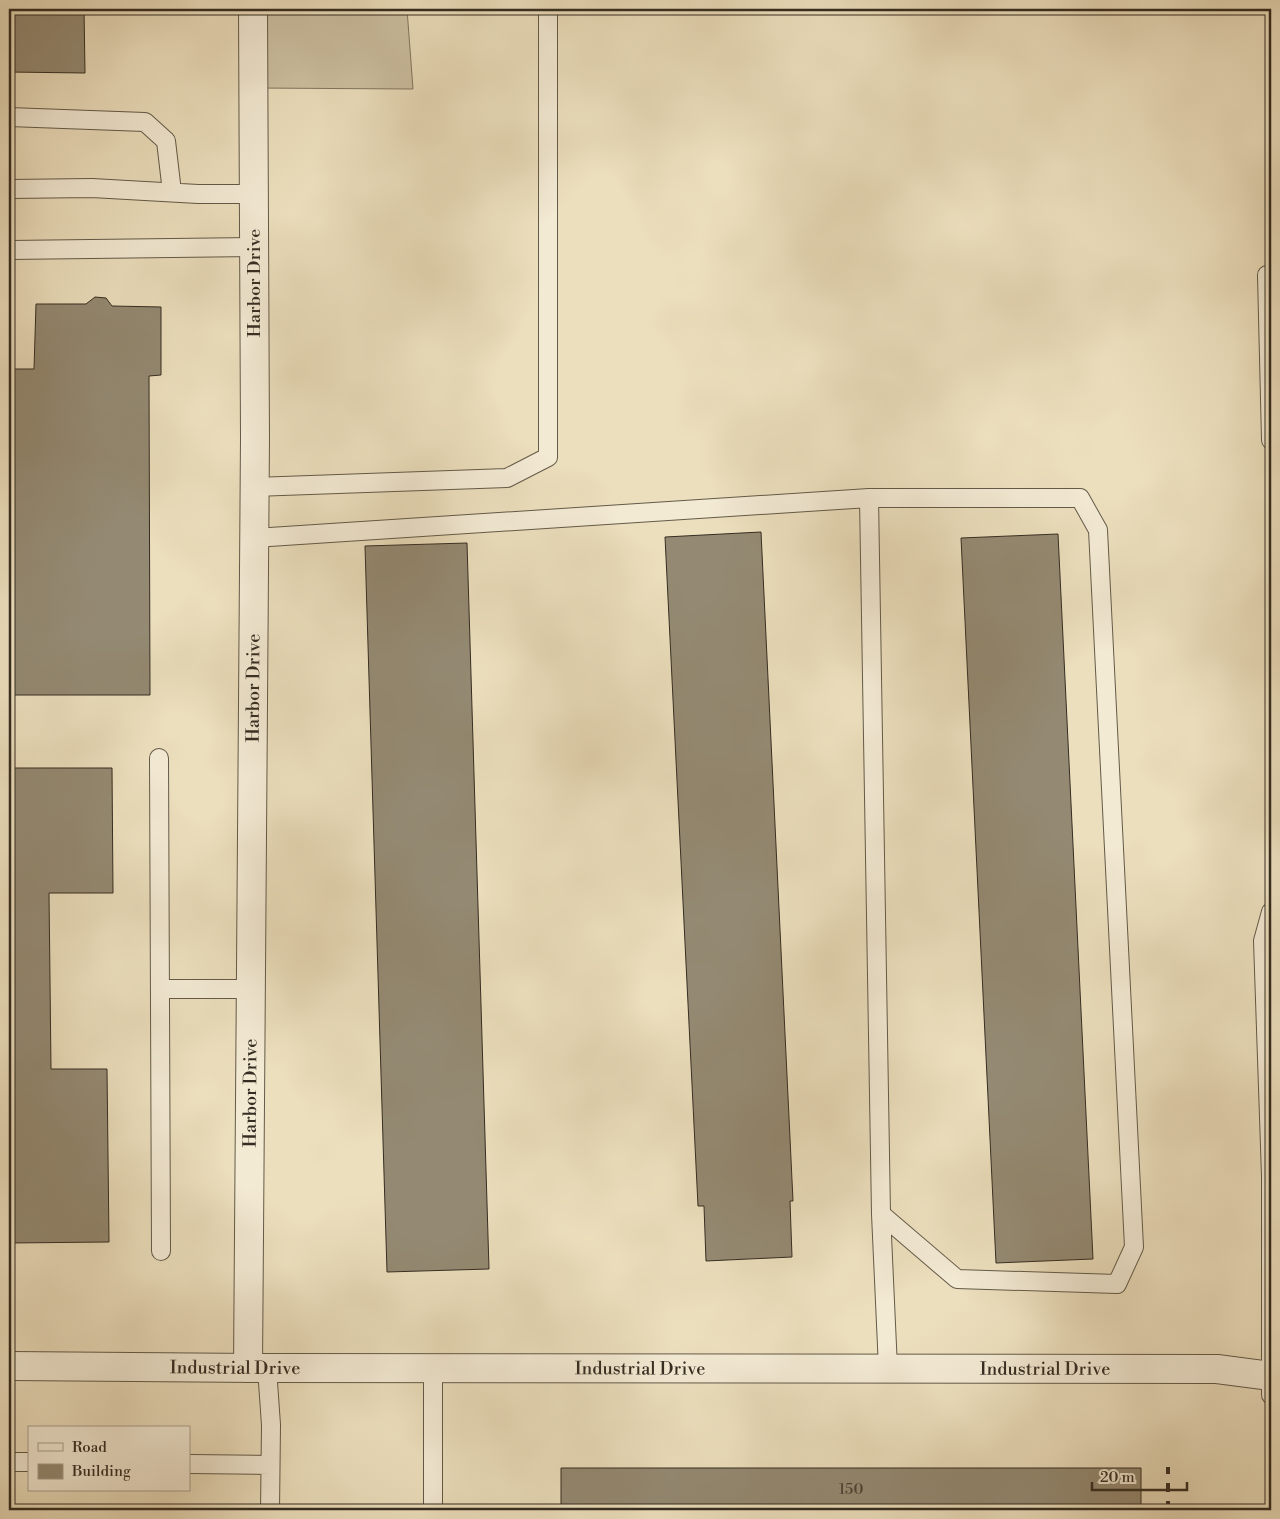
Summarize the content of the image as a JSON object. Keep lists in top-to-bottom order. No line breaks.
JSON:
{"streets":{"street":["Harbor Drive","Industrial Drive"]},"crossings":[["Harbor Drive","Industrial Drive"]],"house_numbers":["150"],"legend":["Road","Building"],"scale_bar":"20 m"}
